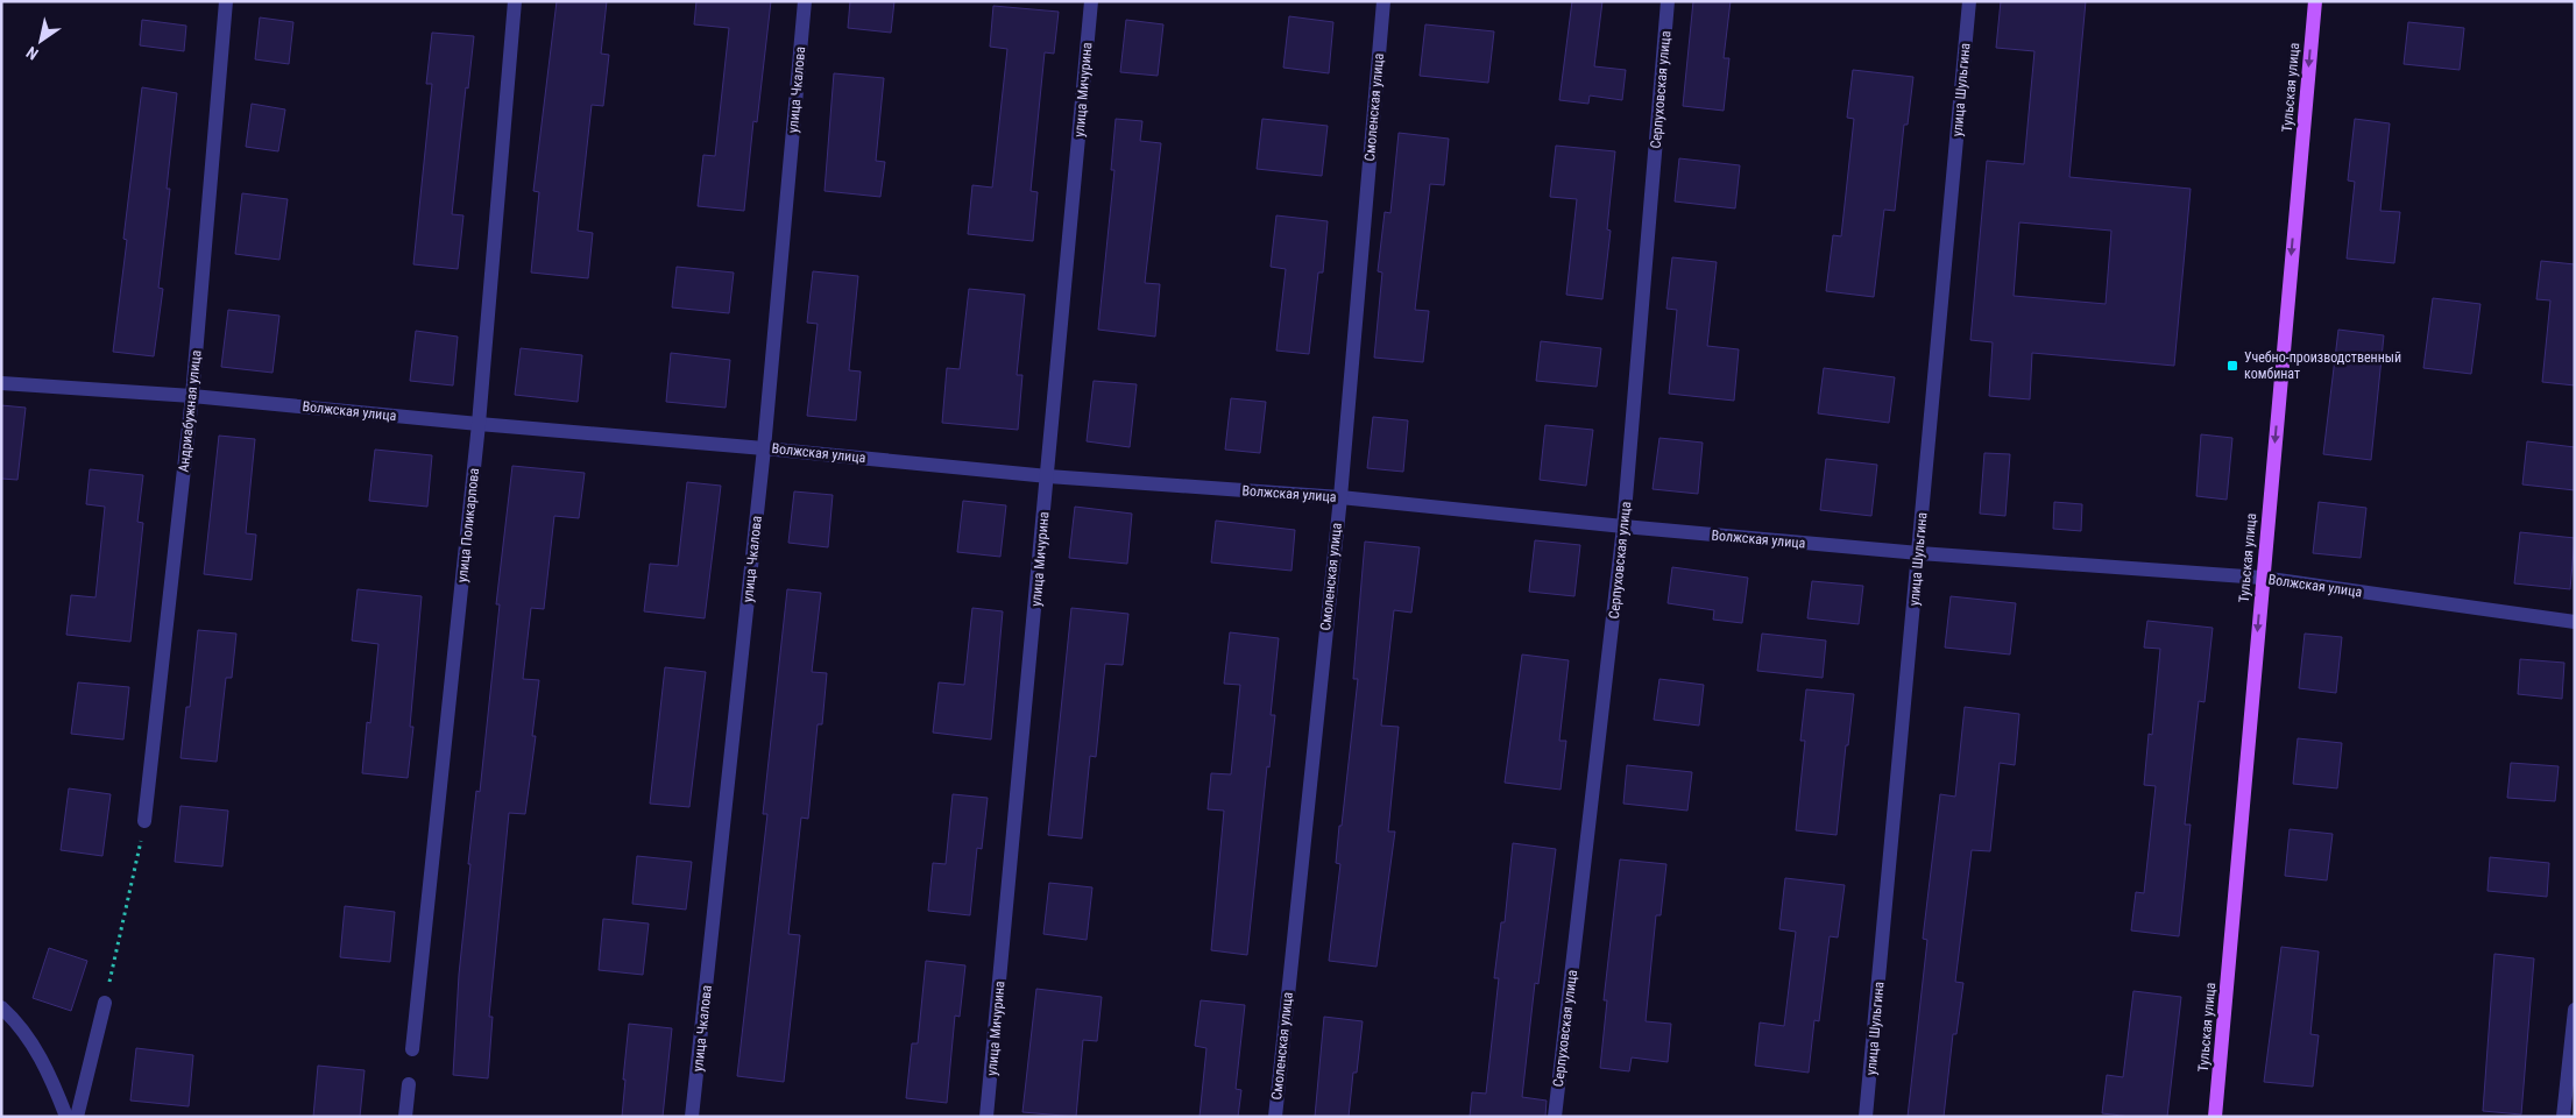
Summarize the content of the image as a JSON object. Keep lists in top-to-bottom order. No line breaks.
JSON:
{"streets":{"main road":["Тульская улица"],"street":["улица Чкалова","улица Мичурина","Серпуховская улица","улица Шульгина","Смоленская улица","Андриабужная улица","Волжская улица","улица Поликарпова"]},"crossings":[["Тульская улица","Волжская улица"],["улица Чкалова","Волжская улица"],["улица Мичурина","Волжская улица"],["Серпуховская улица","Волжская улица"],["улица Шульгина","Волжская улица"],["Смоленская улица","Волжская улица"],["Андриабужная улица","Волжская улица"],["Волжская улица","улица Поликарпова"]],"one_way":["Тульская улица"],"places":{"transit":["Учебно-производственный комбинат"]},"north":"bottom left"}
